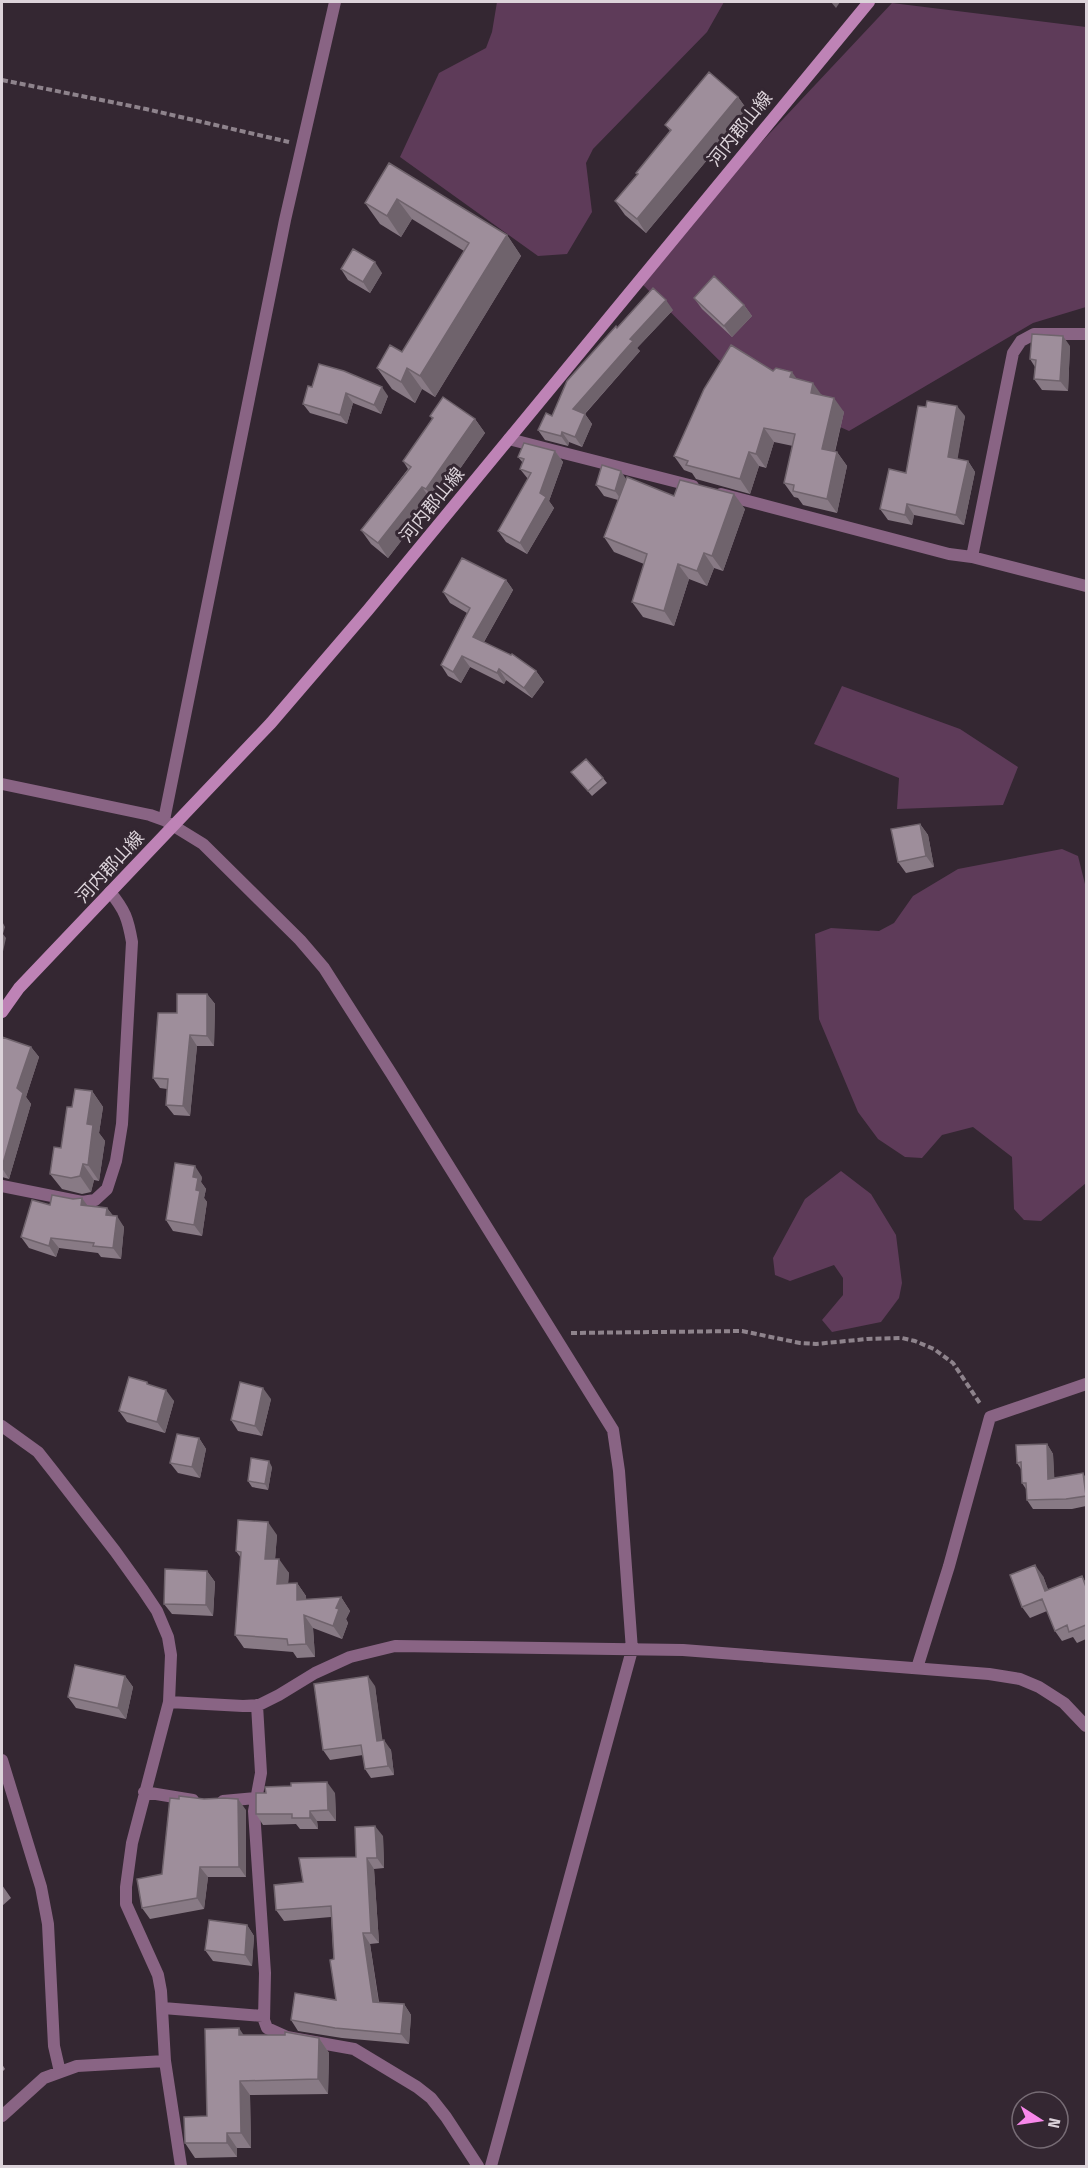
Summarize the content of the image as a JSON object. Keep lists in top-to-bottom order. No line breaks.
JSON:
{"streets":{"main road":["河内郡山線"]},"north":"right"}
